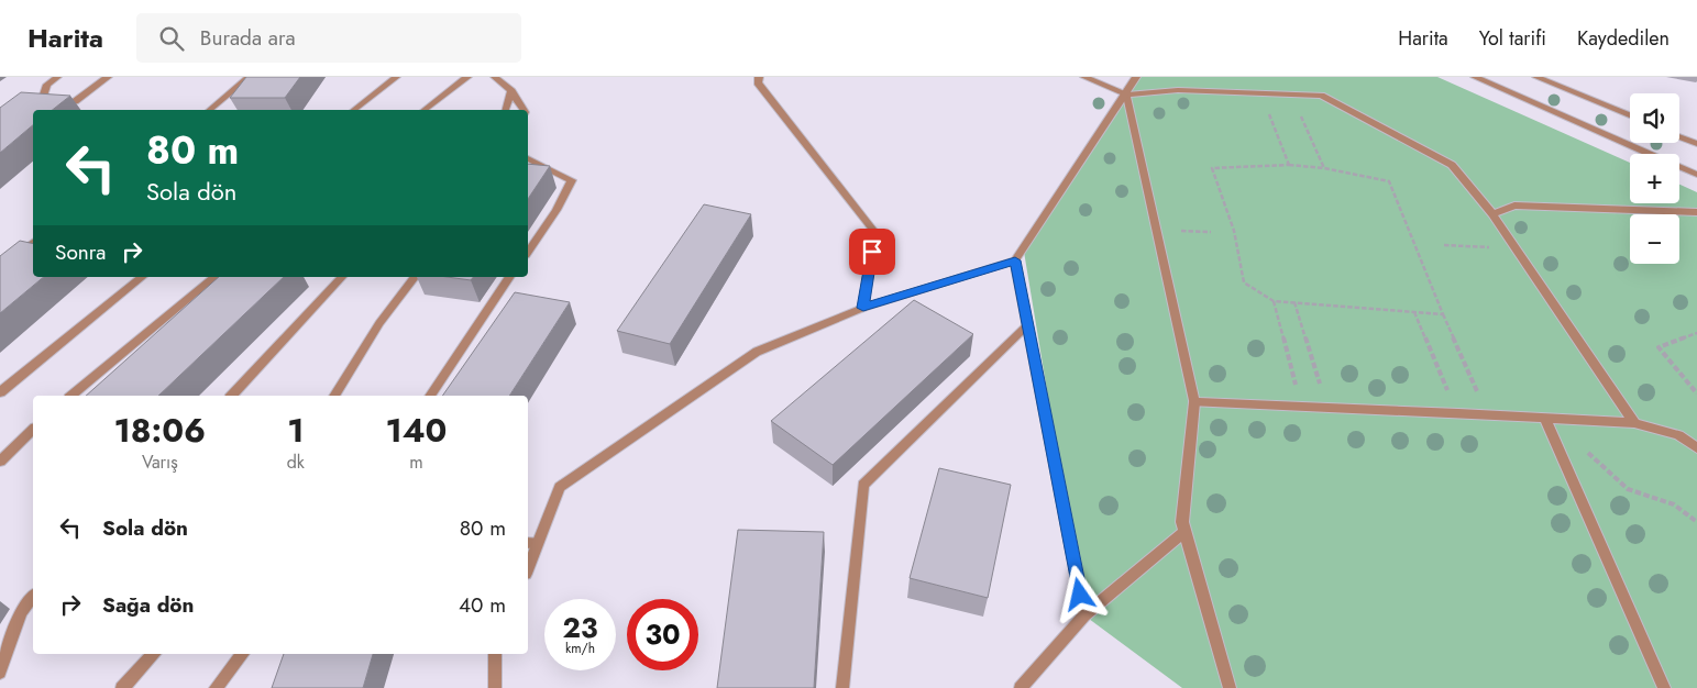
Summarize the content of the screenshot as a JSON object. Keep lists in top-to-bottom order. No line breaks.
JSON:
{"page":{"header":"Harita","search":"Burada ara","nav":["Harita","Yol tarifi","Kaydedilen"],"map_buttons":["+","−"],"turn":["80 m","Sola dön"],"then":"Sonra","eta":["18:06","Varış","1","dk","140","m"],"list":[{"name":"Sola dön","value":"80 m"},{"name":"Sağa dön","value":"40 m"}],"speed":"23 km/h","limit":"30"}}
